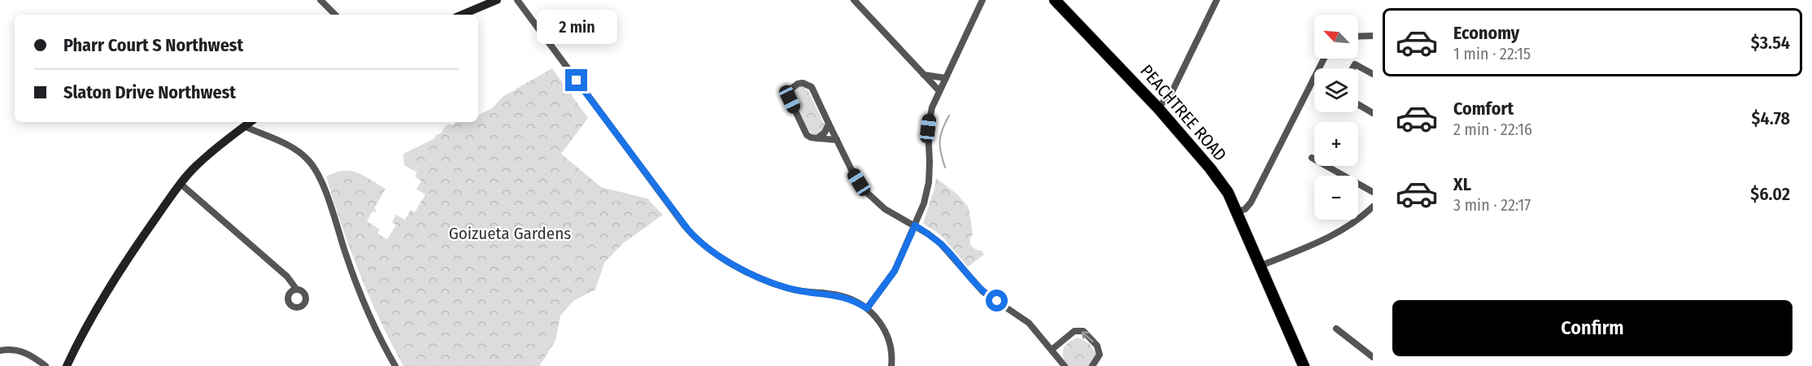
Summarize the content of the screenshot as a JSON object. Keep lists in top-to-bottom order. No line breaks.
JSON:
{"streets":{"highway":["PEACHTREE ROAD"]},"parks":["Goizueta Gardens"],"north":"top left","page":{"list":[{"name":"Economy","note":"1 min · 22:15","value":"$3.54"},{"name":"Comfort","note":"2 min · 22:16","value":"$4.78"},{"name":"XL","note":"3 min · 22:17","value":"$6.02"}],"bubble":"2 min","map_buttons":["+","−"],"banner":["Pharr Court S Northwest","Slaton Drive Northwest"],"buttons":"Confirm"}}
